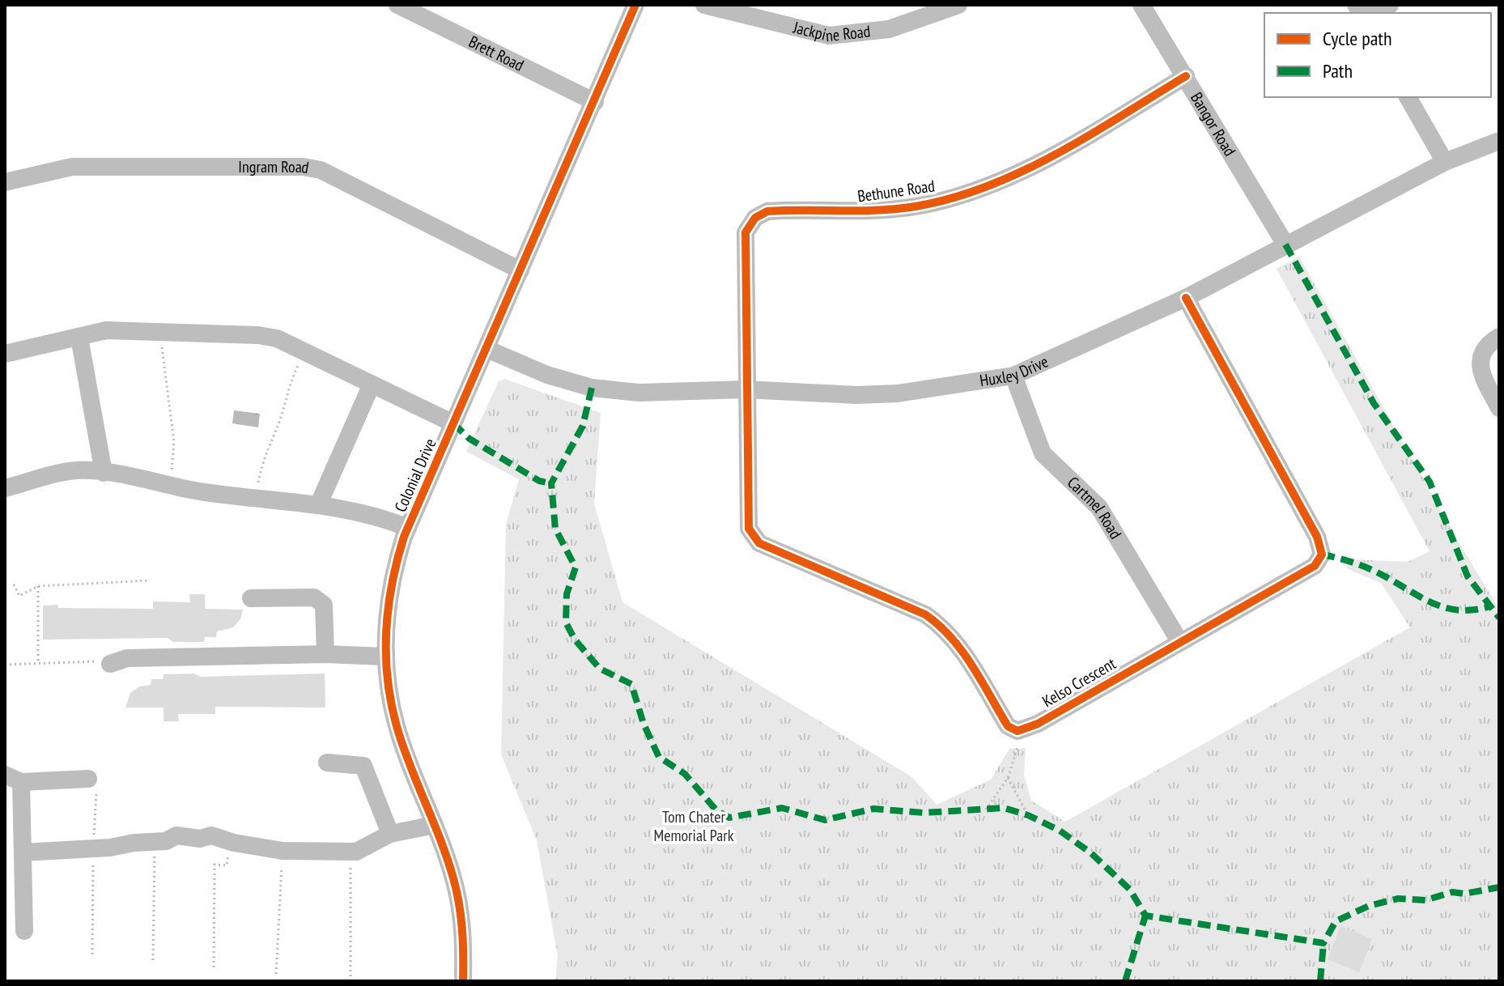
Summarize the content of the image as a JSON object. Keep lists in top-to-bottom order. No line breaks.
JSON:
{"streets":{"street":["Jackpine Road","Brett Road","Bangor Road","Ingram Road","Bethune Road","Huxley Drive","Colonial Drive","Cartmel Road","Kelso Crescent"]},"crossings":[["Brett Road","Colonial Drive"],["Bangor Road","Bethune Road"],["Bangor Road","Huxley Drive"],["Ingram Road","Colonial Drive"],["Bethune Road","Huxley Drive"],["Huxley Drive","Colonial Drive"],["Huxley Drive","Cartmel Road"],["Huxley Drive","Kelso Crescent"],["Cartmel Road","Kelso Crescent"]],"parks":["Tom Chater Memorial Park"],"legend":["Cycle path","Path"]}
